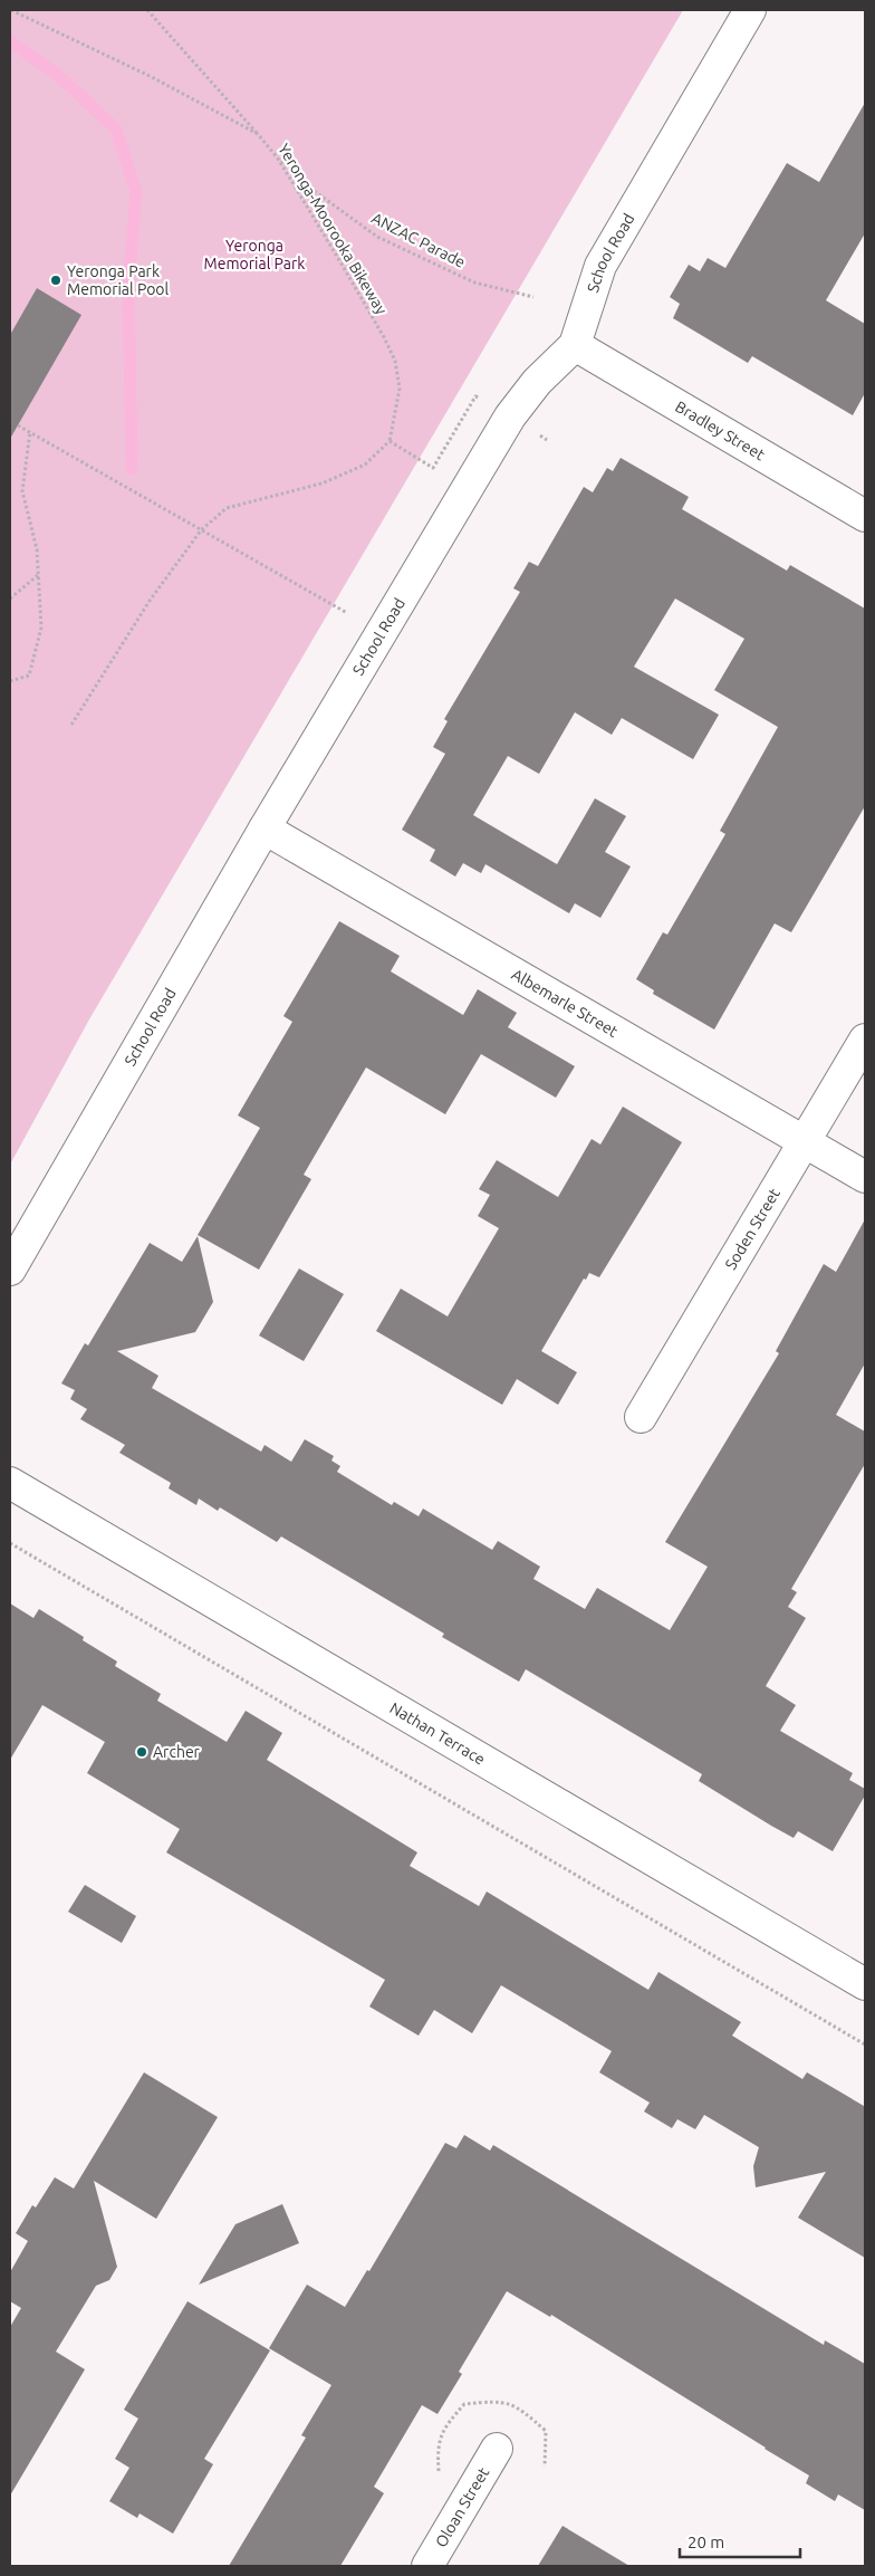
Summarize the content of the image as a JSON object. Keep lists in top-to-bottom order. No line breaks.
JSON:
{"streets":{"street":["School Road","Bradley Street","Albemarle Street","Soden Street","Nathan Terrace","Oloan Street"],"path":["Yeronga-Moorooka Bikeway","ANZAC Parade"]},"crossings":[["Yeronga-Moorooka Bikeway","ANZAC Parade"],["School Road","Bradley Street"],["School Road","Albemarle Street"],["Albemarle Street","Soden Street"]],"parks":["Yeronga Memorial Park"],"places":["Yeronga Park Memorial Pool","Archer"],"scale_bar":"20 m"}
